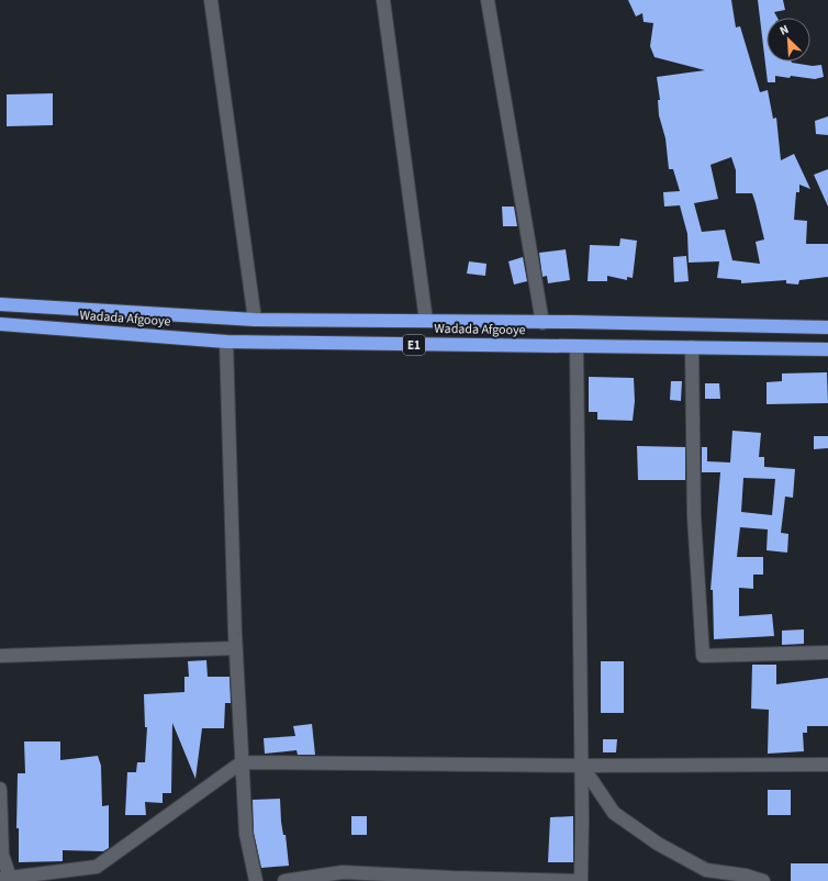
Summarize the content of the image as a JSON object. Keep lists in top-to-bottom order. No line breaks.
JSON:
{"streets":{"highway":["Wadada Afgooye","E1"]},"north":"top left"}
